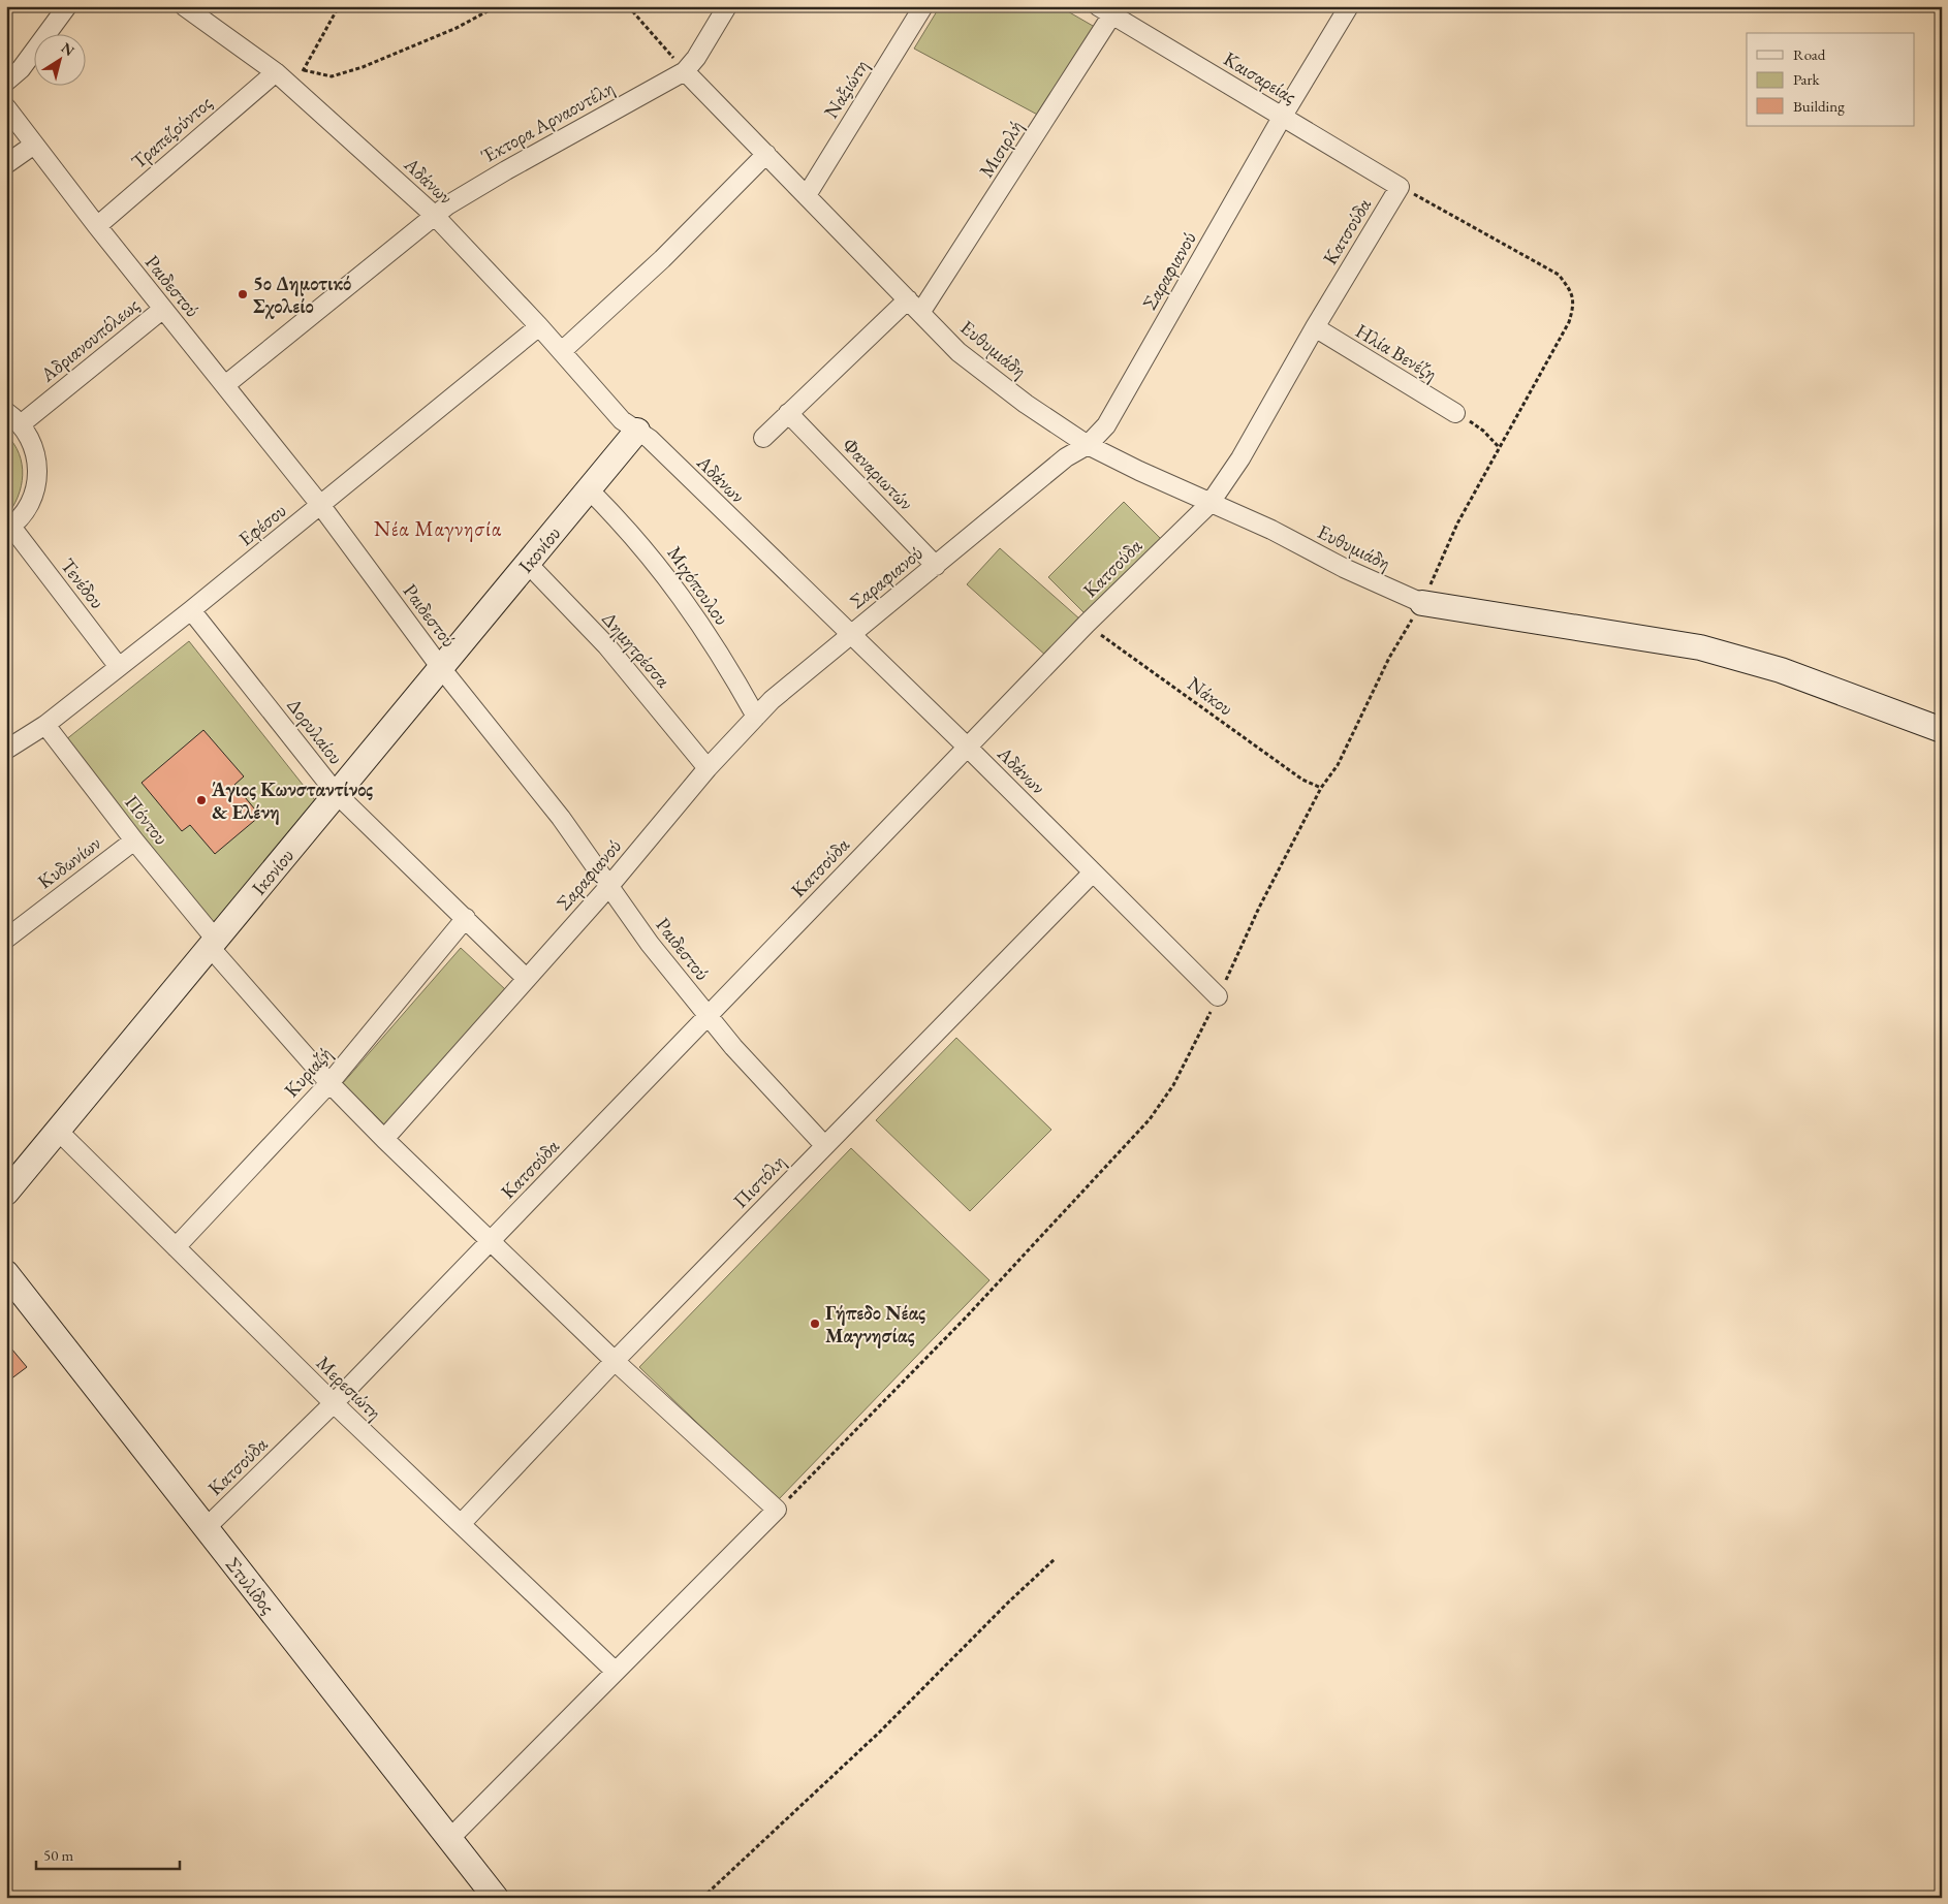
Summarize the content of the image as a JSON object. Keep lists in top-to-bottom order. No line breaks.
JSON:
{"streets":{"street":["Καισαρείας","Ναξιώτη","Έκτορα Αρναουτέλη","Τραπεζούντος","Μισιρλή","Αδάνων","Κατσούδα","Σαραφιανού","Ραιδεστού","Αδριανουπόλεως","Ευθυμιάδη","Ηλία Βενέζη","Φαναριωτών","Εφέσου","Ικονίου","Τενέδου","Μιχόπουλου","Δημητρέσσα","Δορυλαίου","Πόντου","Κυδωνίων","Κυριαζή","Πιστόλη","Μερεσιώτη","Στυλίδος"],"path":["Νάκου"]},"crossings":[["Καισαρείας","Μισιρλή"],["Καισαρείας","Κατσούδα"],["Καισαρείας","Σαραφιανού"],["Ναξιώτη","Ευθυμιάδη"],["Έκτορα Αρναουτέλη","Αδάνων"],["Έκτορα Αρναουτέλη","Ραιδεστού"],["Έκτορα Αρναουτέλη","Ευθυμιάδη"],["Τραπεζούντος","Αδάνων"],["Τραπεζούντος","Ραιδεστού"],["Μισιρλή","Ευθυμιάδη"],["Μισιρλή","Φαναριωτών"],["Αδάνων","Κατσούδα"],["Αδάνων","Σαραφιανού"],["Αδάνων","Εφέσου"],["Αδάνων","Ικονίου"],["Αδάνων","Πιστόλη"],["Κατσούδα","Ραιδεστού"],["Κατσούδα","Ευθυμιάδη"],["Κατσούδα","Ηλία Βενέζη"],["Κατσούδα","Νάκου"],["Κατσούδα","Πόντου"],["Κατσούδα","Μερεσιώτη"],["Κατσούδα","Στυλίδος"],["Σαραφιανού","Ραιδεστού"],["Σαραφιανού","Ευθυμιάδη"],["Σαραφιανού","Φαναριωτών"],["Σαραφιανού","Μιχόπουλου"],["Σαραφιανού","Δημητρέσσα"],["Σαραφιανού","Δορυλαίου"],["Σαραφιανού","Πόντου"],["Ραιδεστού","Αδριανουπόλεως"],["Ραιδεστού","Εφέσου"],["Ραιδεστού","Ικονίου"],["Ραιδεστού","Πιστόλη"],["Εφέσου","Τενέδου"],["Εφέσου","Δορυλαίου"],["Εφέσου","Πόντου"],["Ικονίου","Μιχόπουλου"],["Ικονίου","Δημητρέσσα"],["Ικονίου","Δορυλαίου"],["Ικονίου","Πόντου"],["Ικονίου","Μερεσιώτη"],["Δορυλαίου","Κυριαζή"],["Πόντου","Κυδωνίων"],["Πόντου","Κυριαζή"],["Πόντου","Πιστόλη"],["Κυριαζή","Μερεσιώτη"],["Πιστόλη","Μερεσιώτη"]],"districts":["Νέα Μαγνησία"],"places":["5ο Δημοτικό Σχολείο","Άγιος Κωνσταντίνος & Ελένη","Γήπεδο Νέας Μαγνησίας"],"legend":["Road","Park","Building"],"scale_bar":"50 m","north":"top right"}
